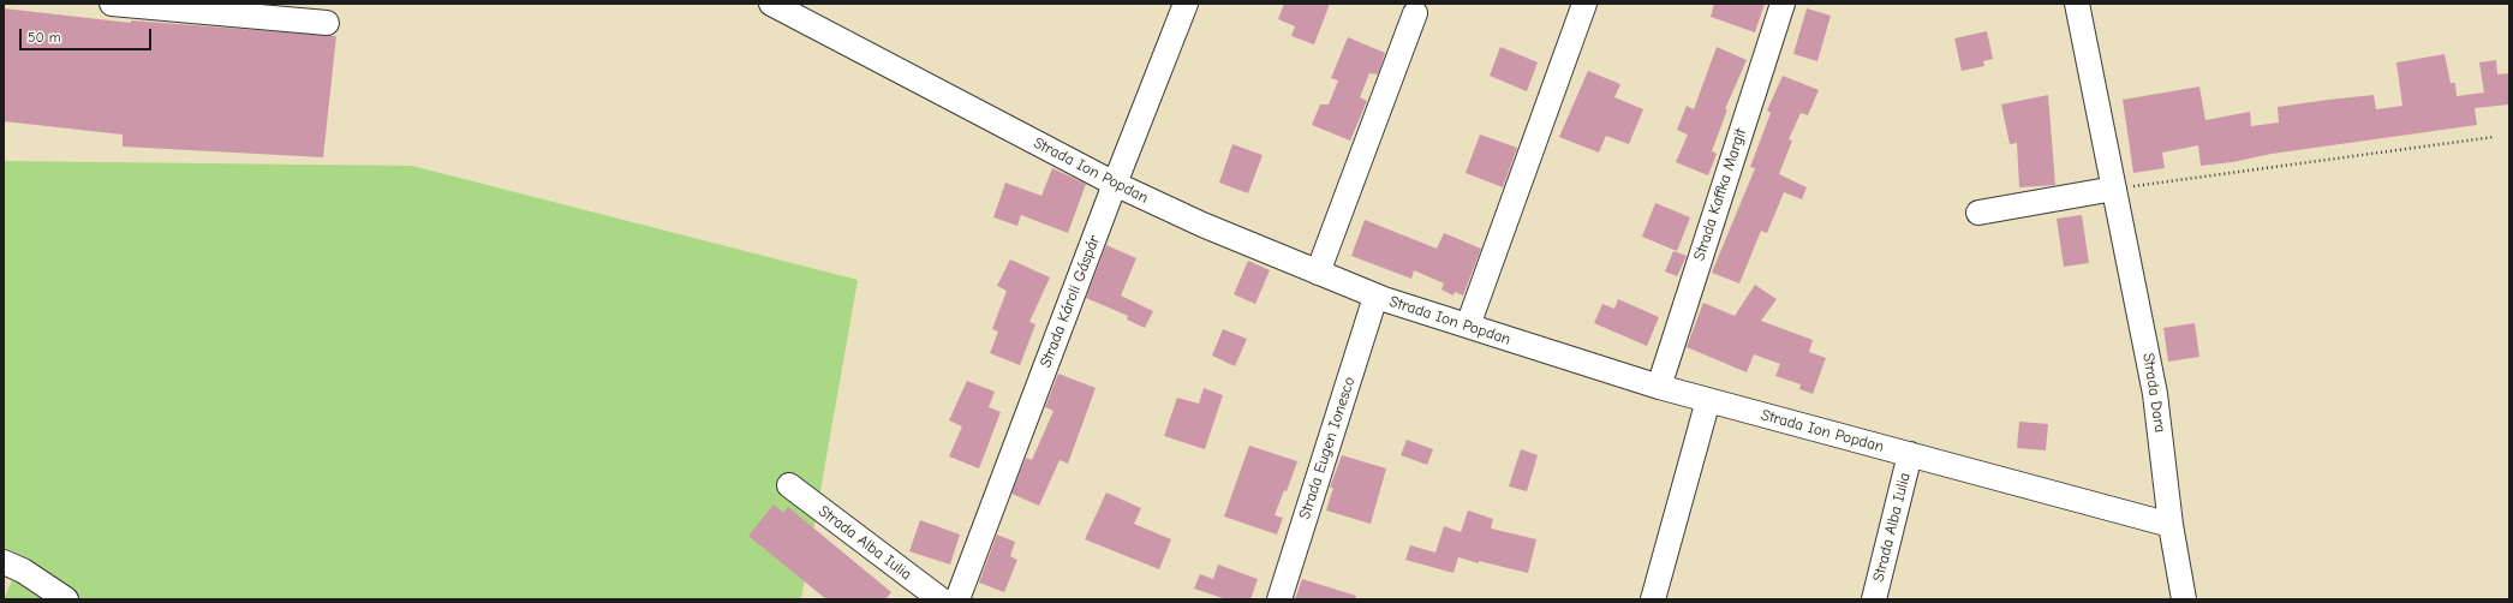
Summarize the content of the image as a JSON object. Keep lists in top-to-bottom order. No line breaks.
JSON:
{"streets":{"street":["Strada Ion Popdan","Strada Kaffka Margit","Strada Károli Gáspár","Strada Dara","Strada Eugen Ionesco","Strada Alba Iulia"]},"crossings":[["Strada Ion Popdan","Strada Kaffka Margit"],["Strada Ion Popdan","Strada Károli Gáspár"],["Strada Ion Popdan","Strada Dara"],["Strada Ion Popdan","Strada Eugen Ionesco"],["Strada Ion Popdan","Strada Alba Iulia"]],"scale_bar":"50 m"}
